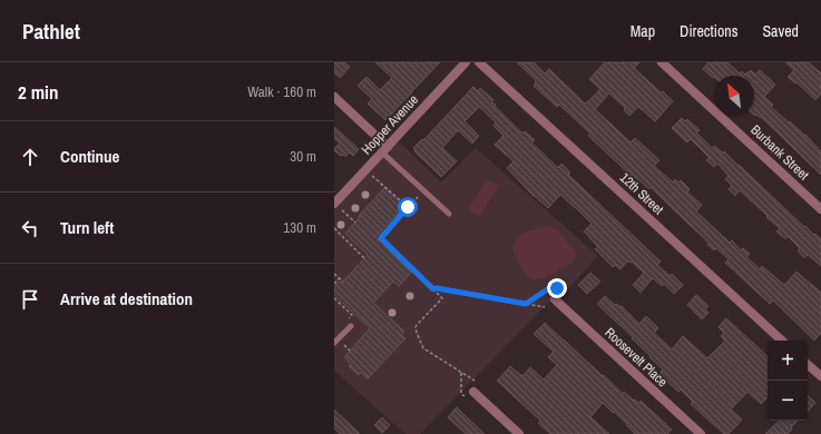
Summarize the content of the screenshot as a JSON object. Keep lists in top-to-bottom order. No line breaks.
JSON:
{"streets":{"street":["Hopper Avenue","Burbank Street","12th Street","Roosevelt Place"]},"north":"top left","page":{"header":"Pathlet","nav":["Map","Directions","Saved"],"heading":["2 min","Walk · 160 m"],"list":[["Continue","30 m"],["Turn left","130 m"],"Arrive at destination"],"map_buttons":["+","−"]}}
